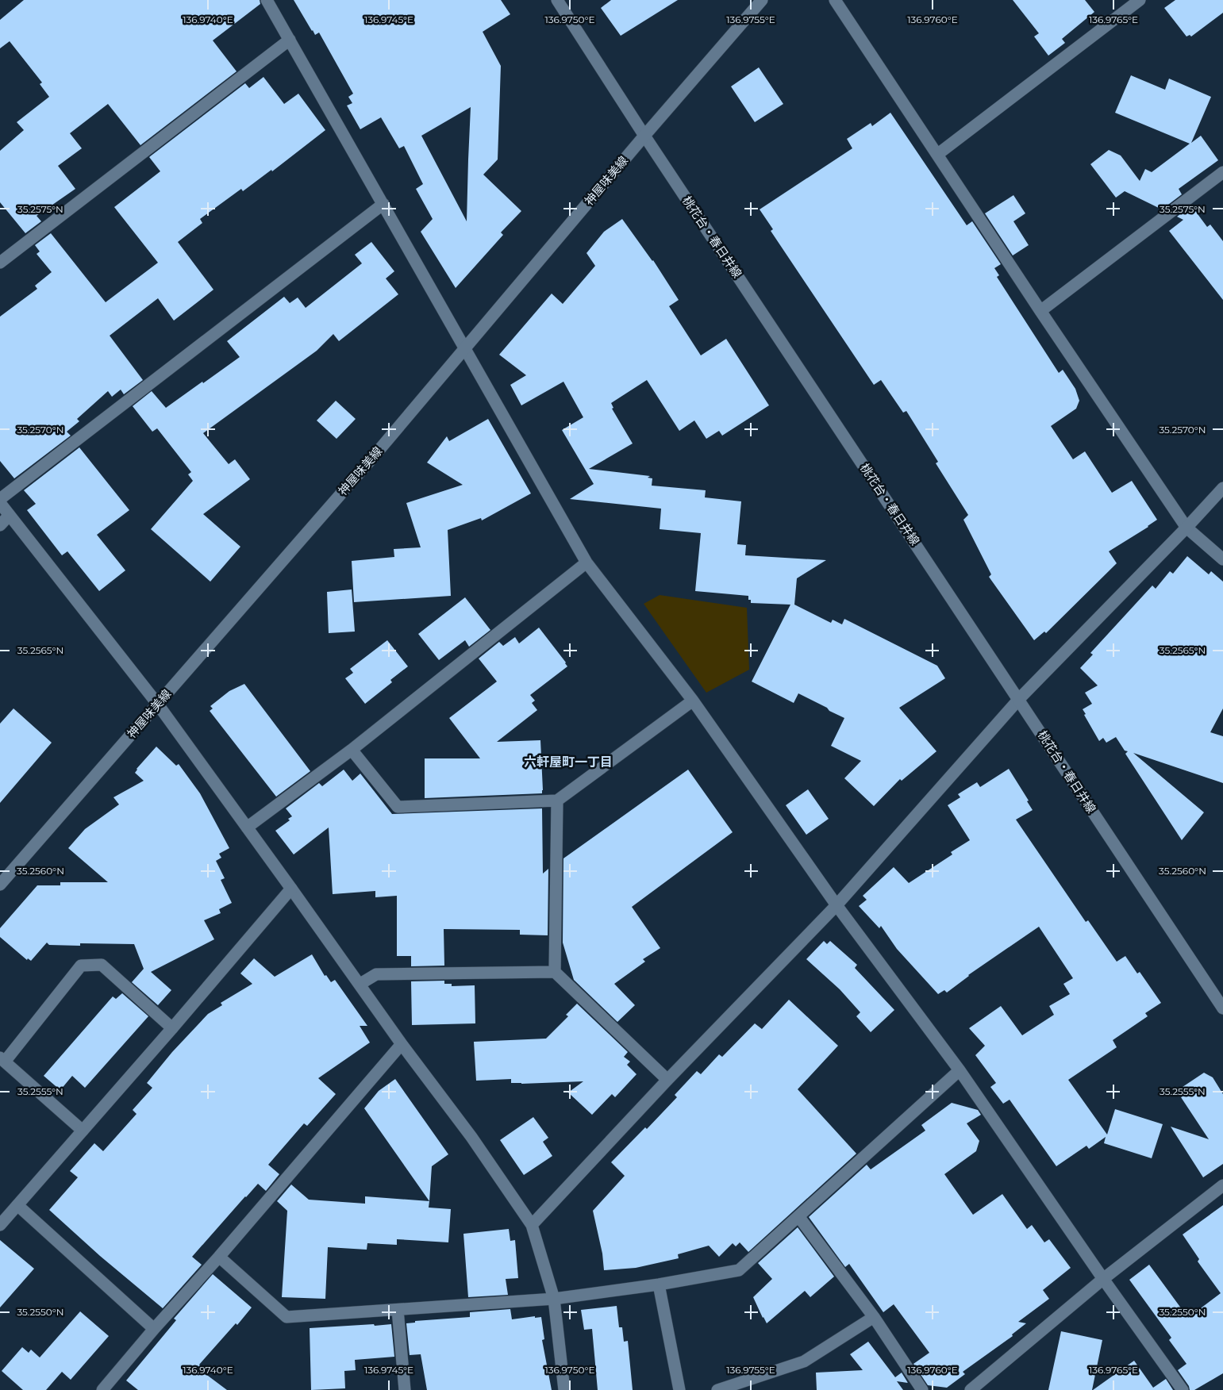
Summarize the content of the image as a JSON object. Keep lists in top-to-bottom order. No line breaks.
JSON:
{"streets":{"street":["神屋味美線","桃花台・春日井線"]},"crossings":[["神屋味美線","桃花台・春日井線"]],"districts":["六軒屋町一丁目"],"coordinates":["136.9740°E","136.9745°E","136.9750°E","136.9755°E","136.9760°E","136.9765°E","35.2575°N","35.2570°N","35.2565°N","35.2560°N","35.2555°N","35.2550°N"]}
